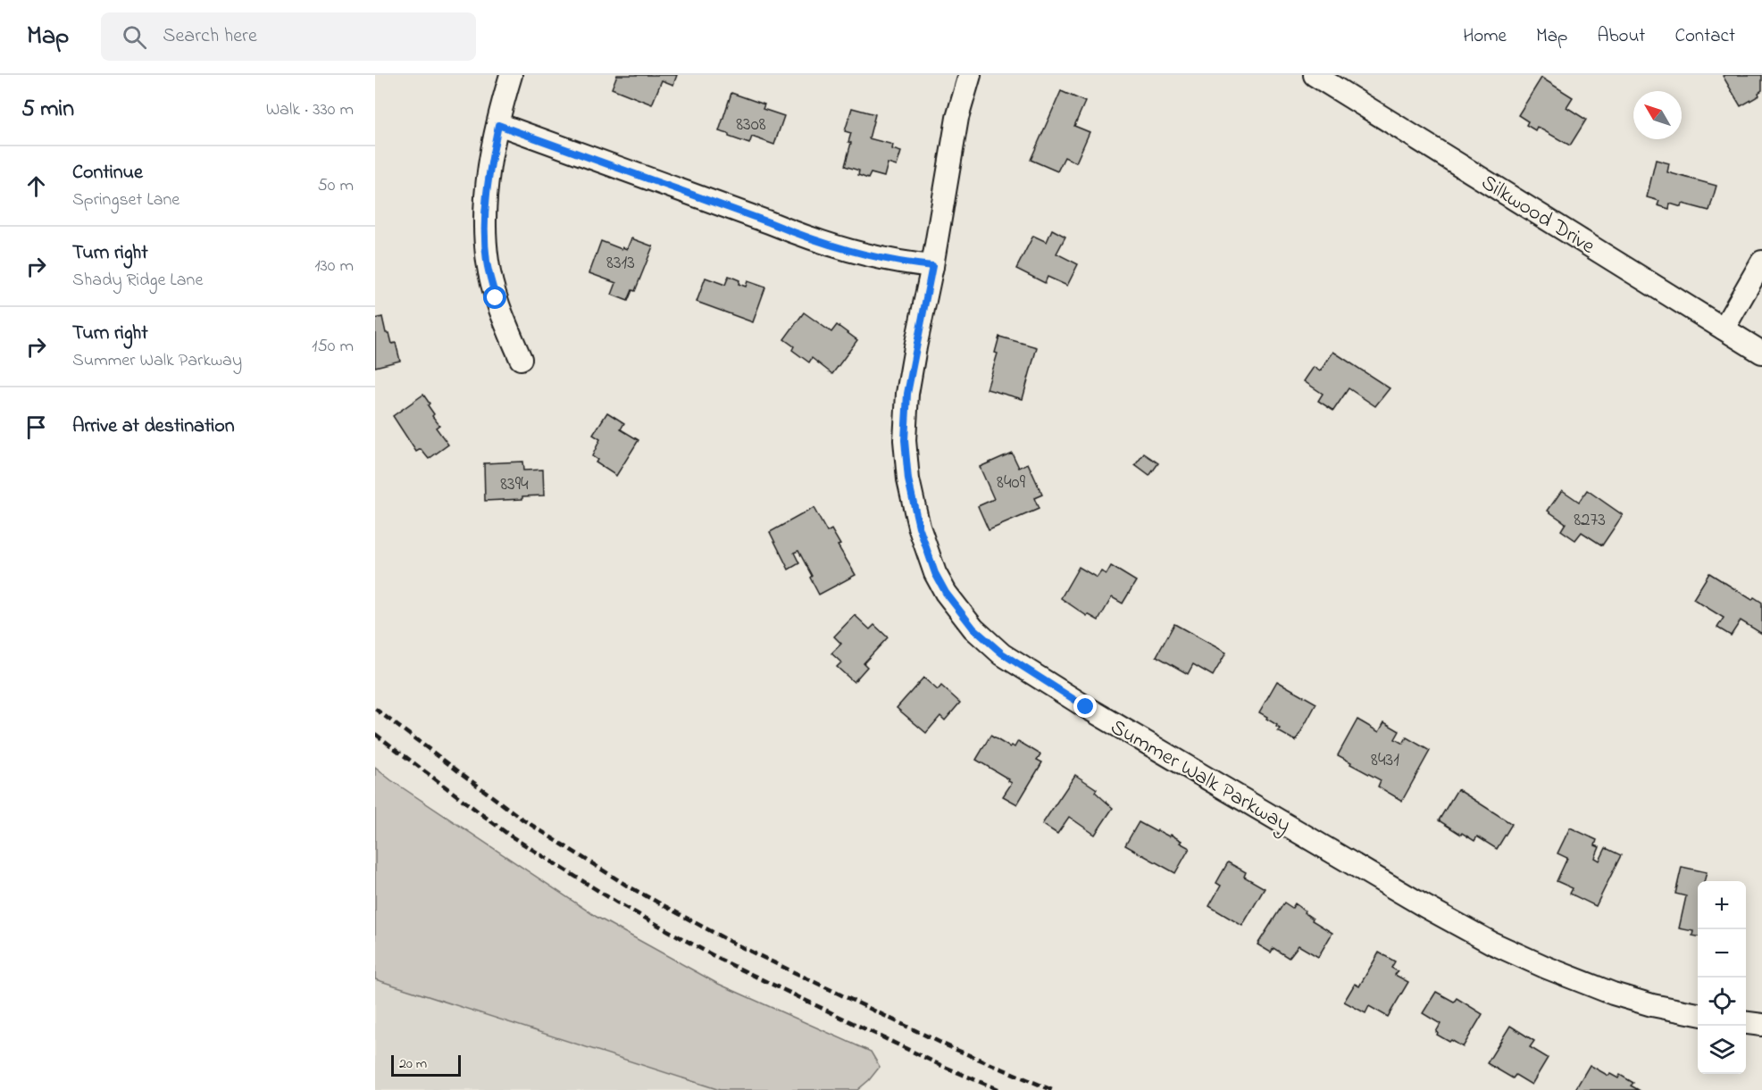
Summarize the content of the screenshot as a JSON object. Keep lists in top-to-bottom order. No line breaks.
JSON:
{"streets":{"street":["Silkwood Drive","Summer Walk Parkway"]},"house_numbers":["8308","8313","8409","8394","8273","8431"],"scale_bar":"20 m","north":"top left","page":{"header":"Map","search":"Search here","nav":["Home","Map","About","Contact"],"heading":["5 min","Walk · 330 m"],"list":[["Continue","Springset Lane","50 m"],["Turn right","Shady Ridge Lane","130 m"],["Turn right","Summer Walk Parkway","150 m"],"Arrive at destination"],"map_buttons":["+","−"],"scale":"20 m"}}
